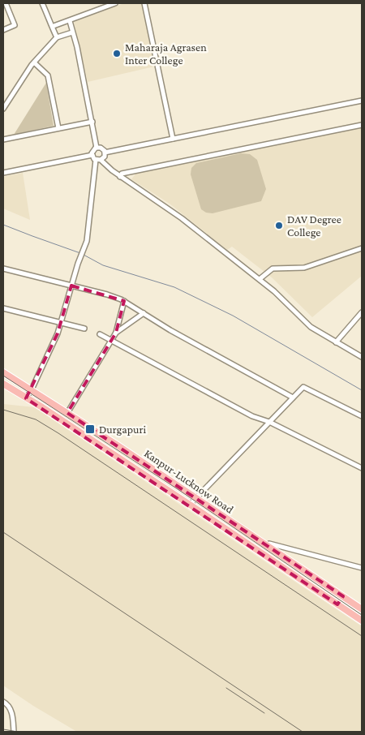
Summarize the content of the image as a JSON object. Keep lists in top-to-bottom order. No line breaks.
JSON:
{"streets":{"main road":["Kanpur-Lucknow Road"]},"places":{"other":["Maharaja Agrasen Inter College","DAV Degree College"],"transit":["Durgapuri"]}}
